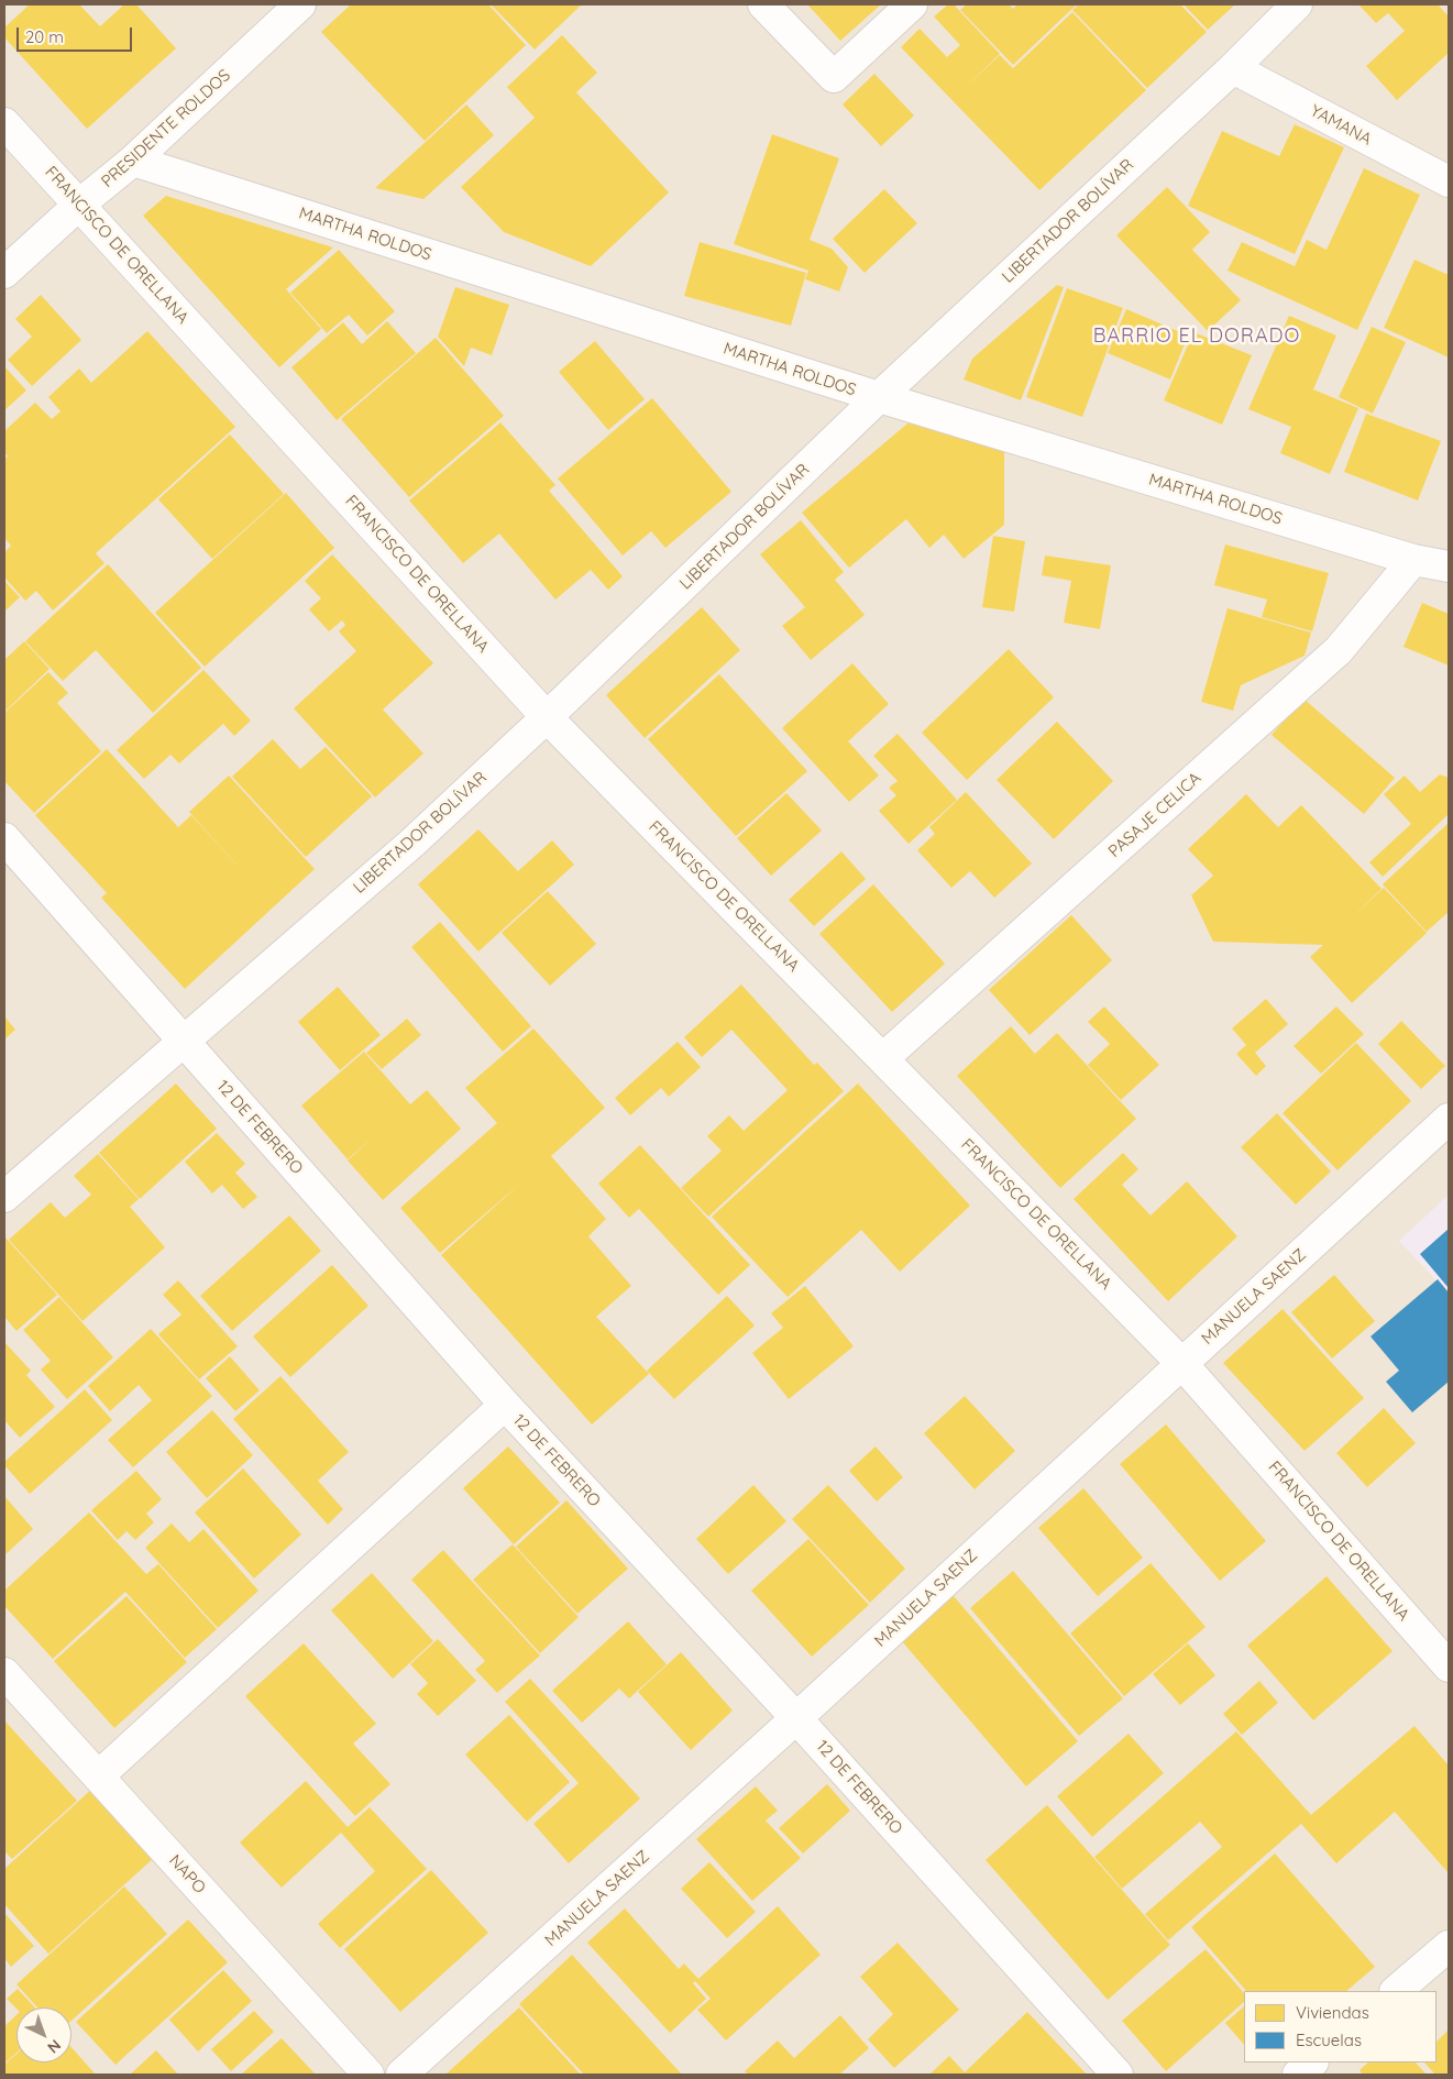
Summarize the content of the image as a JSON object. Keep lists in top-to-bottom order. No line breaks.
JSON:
{"streets":{"street":["YAMANA","PRESIDENTE ROLDOS","LIBERTADOR BOLÍVAR","MARTHA ROLDOS","FRANCISCO DE ORELLANA","PASAJE CELICA","12 DE FEBRERO","MANUELA SAENZ","NAPO"]},"crossings":[["YAMANA","LIBERTADOR BOLÍVAR"],["PRESIDENTE ROLDOS","MARTHA ROLDOS"],["PRESIDENTE ROLDOS","FRANCISCO DE ORELLANA"],["LIBERTADOR BOLÍVAR","MARTHA ROLDOS"],["LIBERTADOR BOLÍVAR","FRANCISCO DE ORELLANA"],["LIBERTADOR BOLÍVAR","12 DE FEBRERO"],["MARTHA ROLDOS","PASAJE CELICA"],["FRANCISCO DE ORELLANA","PASAJE CELICA"],["FRANCISCO DE ORELLANA","MANUELA SAENZ"],["12 DE FEBRERO","MANUELA SAENZ"]],"districts":["BARRIO EL DORADO"],"legend":["Viviendas","Escuelas"],"scale_bar":"20 m","north":"bottom right"}
